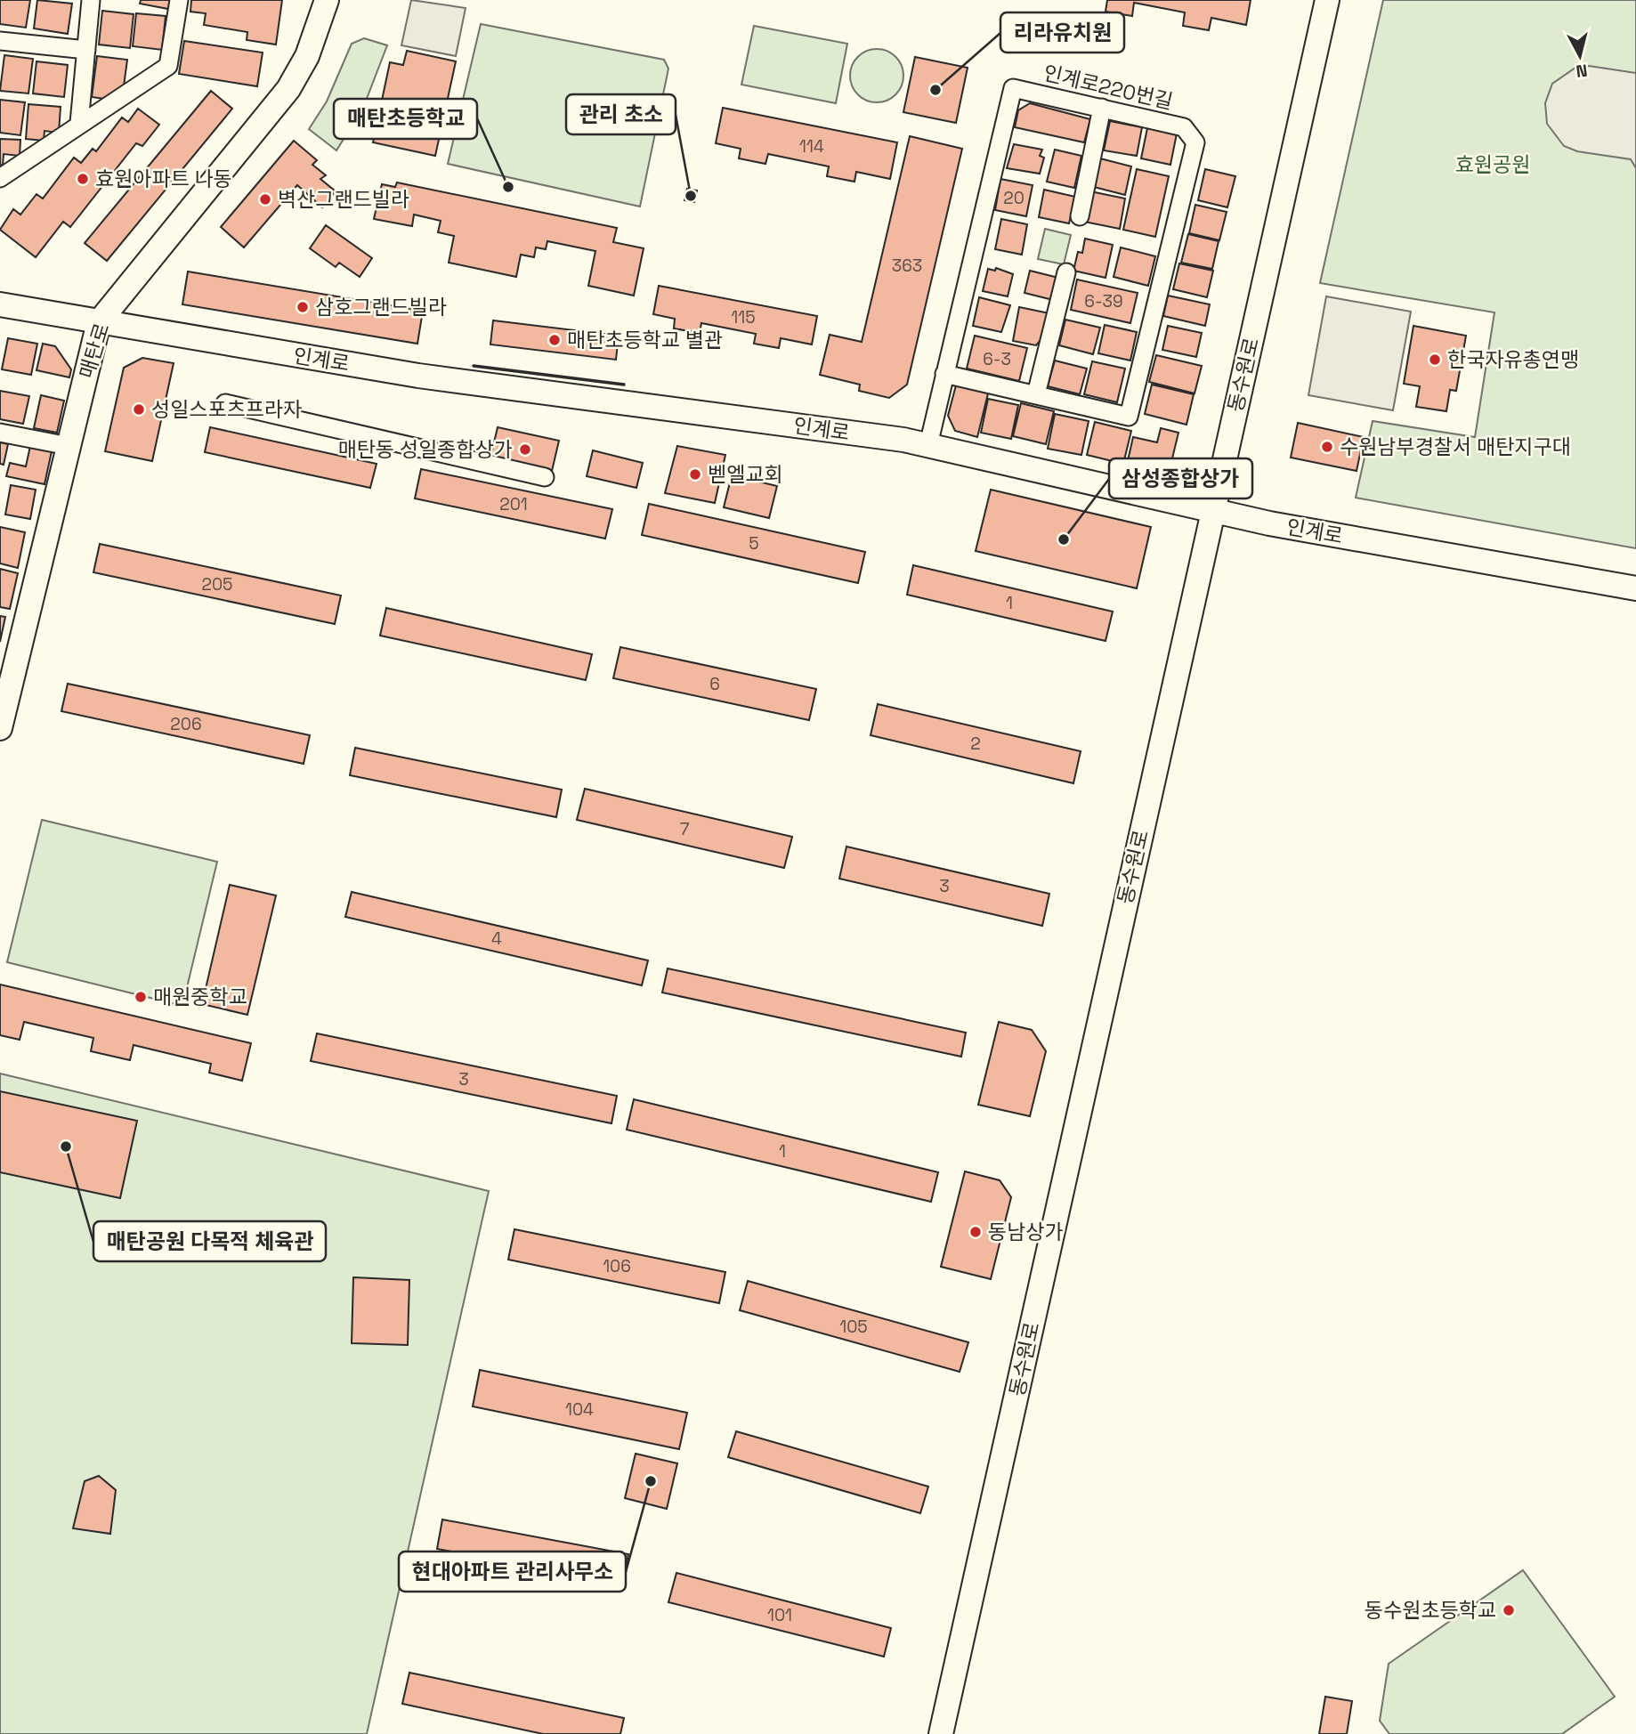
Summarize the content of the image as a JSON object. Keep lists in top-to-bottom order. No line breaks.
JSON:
{"streets":{"street":["인계로220번길","매탄로","인계로","동수원로"]},"crossings":[["인계로220번길","인계로"],["매탄로","인계로"],["인계로","동수원로"]],"parks":["효원공원"],"places":["리라유치원","효원아파트 나동","매탄초등학교","관리 초소","벽산그랜드빌라","삼호그랜드빌라","매탄초등학교 별관","한국자유총연맹","성일스포츠프라자","수원남부경찰서 매탄지구대","매탄동 성일종합상가","벧엘교회","삼성종합상가","매원중학교","매탄공원 다목적 체육관","동남상가","현대아파트 관리사무소","동수원초등학교"],"house_numbers":["114","20","363","6-39","115","6-3","201","5","205","1","6","206","2","7","3","4","3","1","106","105","104","101"],"north":"bottom"}
